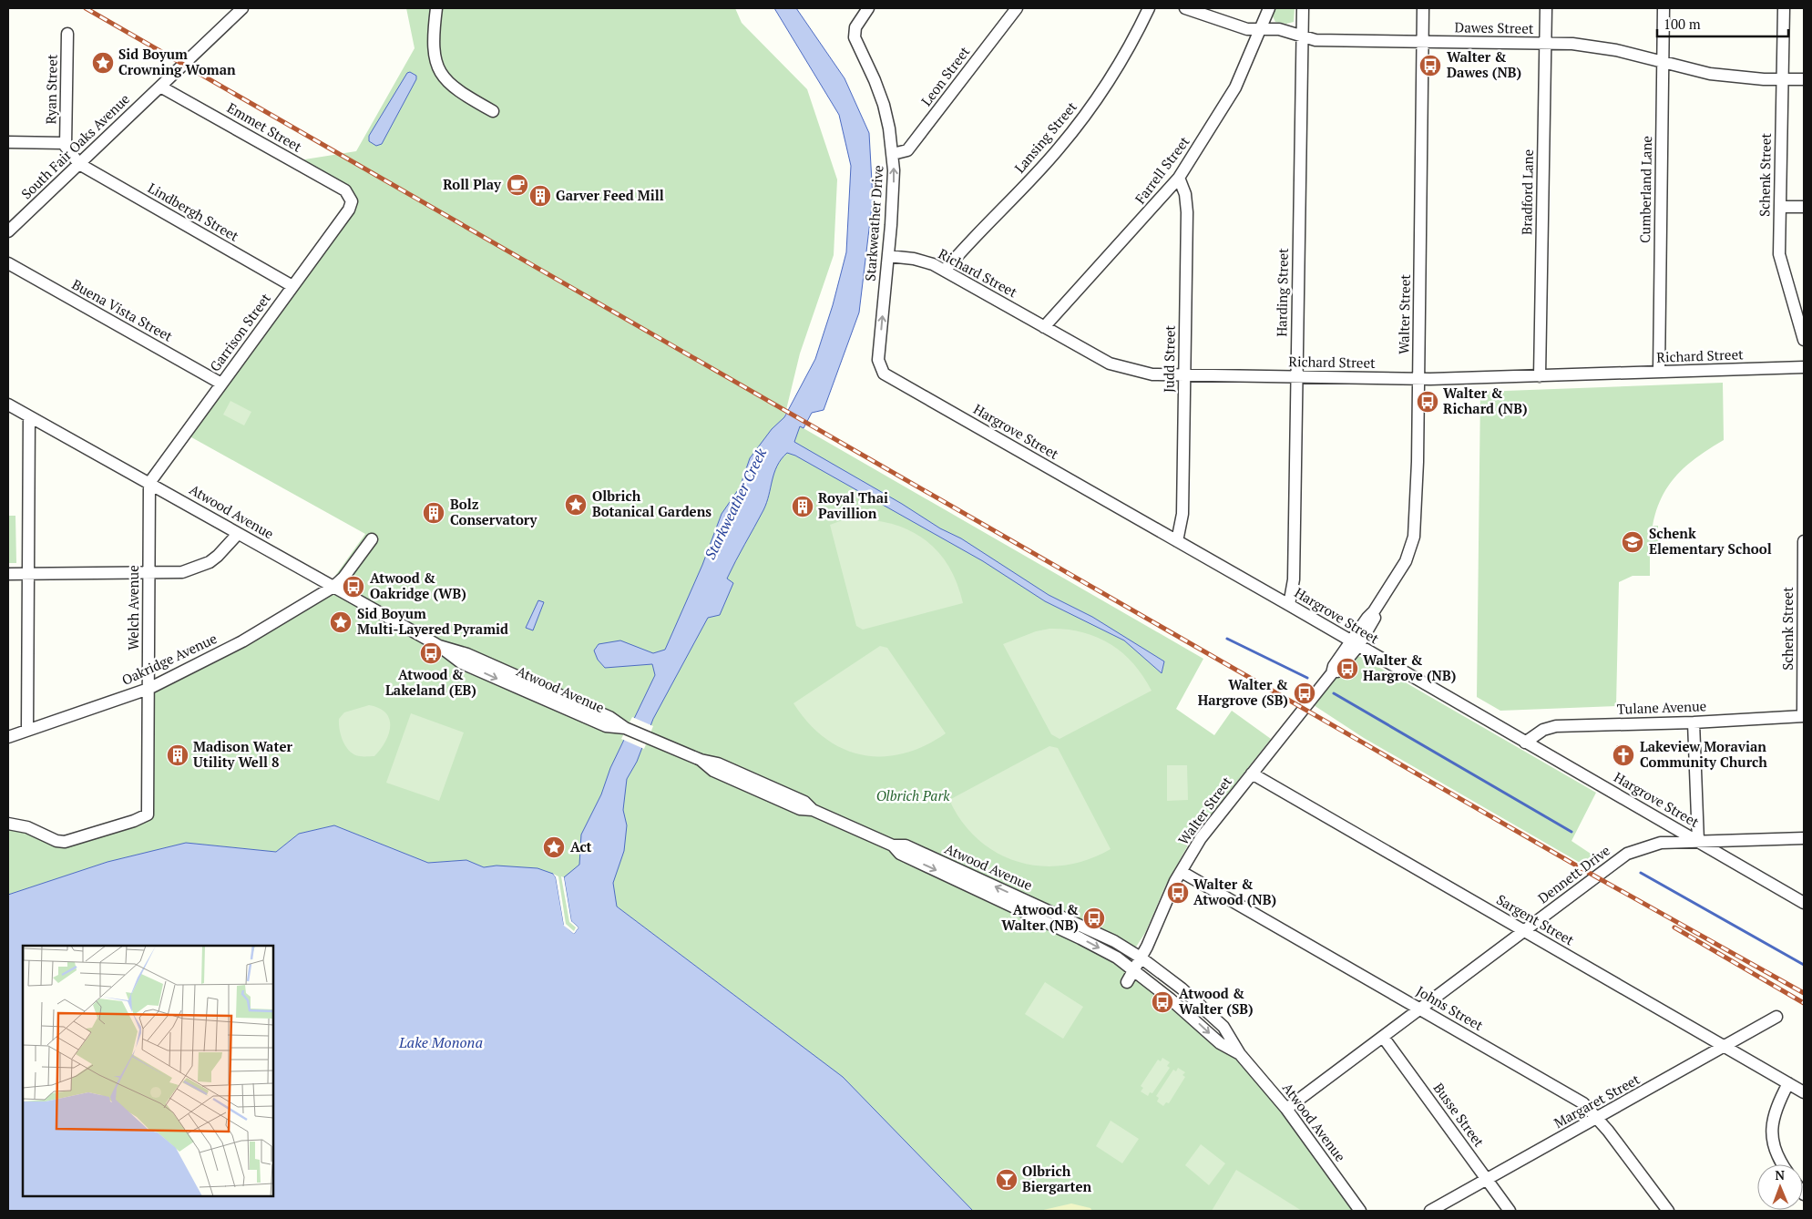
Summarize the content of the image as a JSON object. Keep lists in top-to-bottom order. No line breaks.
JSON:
{"streets":{"street":["Dawes Street","Leon Street","Ryan Street","Emmet Street","Lansing Street","South Fair Oaks Avenue","Farrell Street","Schenk Street","Cumberland Lane","Bradford Lane","Lindbergh Street","Starkweather Drive","Richard Street","Harding Street","Buena Vista Street","Walter Street","Garrison Street","Judd Street","Hargrove Street","Atwood Avenue","Welch Avenue","Oakridge Avenue","Tulane Avenue","Dennett Drive","Sargent Street","Johns Street","Margaret Street","Busse Street"]},"crossings":[["Dawes Street","Farrell Street"],["Dawes Street","Schenk Street"],["Dawes Street","Cumberland Lane"],["Dawes Street","Bradford Lane"],["Dawes Street","Harding Street"],["Dawes Street","Walter Street"],["Leon Street","Starkweather Drive"],["Emmet Street","South Fair Oaks Avenue"],["Emmet Street","Garrison Street"],["Lansing Street","Richard Street"],["South Fair Oaks Avenue","Lindbergh Street"],["Farrell Street","Richard Street"],["Farrell Street","Judd Street"],["Schenk Street","Tulane Avenue"],["Cumberland Lane","Richard Street"],["Bradford Lane","Richard Street"],["Lindbergh Street","Garrison Street"],["Starkweather Drive","Richard Street"],["Starkweather Drive","Hargrove Street"],["Richard Street","Harding Street"],["Richard Street","Walter Street"],["Richard Street","Judd Street"],["Harding Street","Hargrove Street"],["Buena Vista Street","Garrison Street"],["Walter Street","Hargrove Street"],["Walter Street","Atwood Avenue"],["Walter Street","Sargent Street"],["Walter Street","Johns Street"],["Garrison Street","Atwood Avenue"],["Garrison Street","Welch Avenue"],["Judd Street","Hargrove Street"],["Hargrove Street","Tulane Avenue"],["Hargrove Street","Dennett Drive"],["Atwood Avenue","Welch Avenue"],["Atwood Avenue","Oakridge Avenue"],["Atwood Avenue","Dennett Drive"],["Welch Avenue","Oakridge Avenue"],["Dennett Drive","Sargent Street"],["Dennett Drive","Johns Street"],["Dennett Drive","Busse Street"],["Sargent Street","Margaret Street"],["Johns Street","Margaret Street"],["Margaret Street","Busse Street"]],"one_way":["Starkweather Drive"],"water":["Starkweather Creek","Lake Monona"],"parks":["Olbrich Park"],"places":{"place":["Sid Boyum Crowning Woman","Olbrich Botanical Gardens","Sid Boyum Multi-Layered Pyramid","Act"],"bus stop":["Walter & Dawes (NB)","Walter & Richard (NB)","Atwood & Oakridge (WB)","Atwood & Lakeland (EB)","Walter & Hargrove (NB)","Walter & Hargrove (SB)","Walter & Atwood (NB)","Atwood & Walter (NB)","Atwood & Walter (SB)"],"cafe":["Roll Play"],"building":["Garver Feed Mill","Royal Thai Pavillion","Bolz Conservatory","Madison Water Utility Well 8"],"school or university":["Schenk Elementary School"],"church":["Lakeview Moravian Community Church"],"bar":["Olbrich Biergarten"]},"scale_bar":"100 m","north":"top"}
